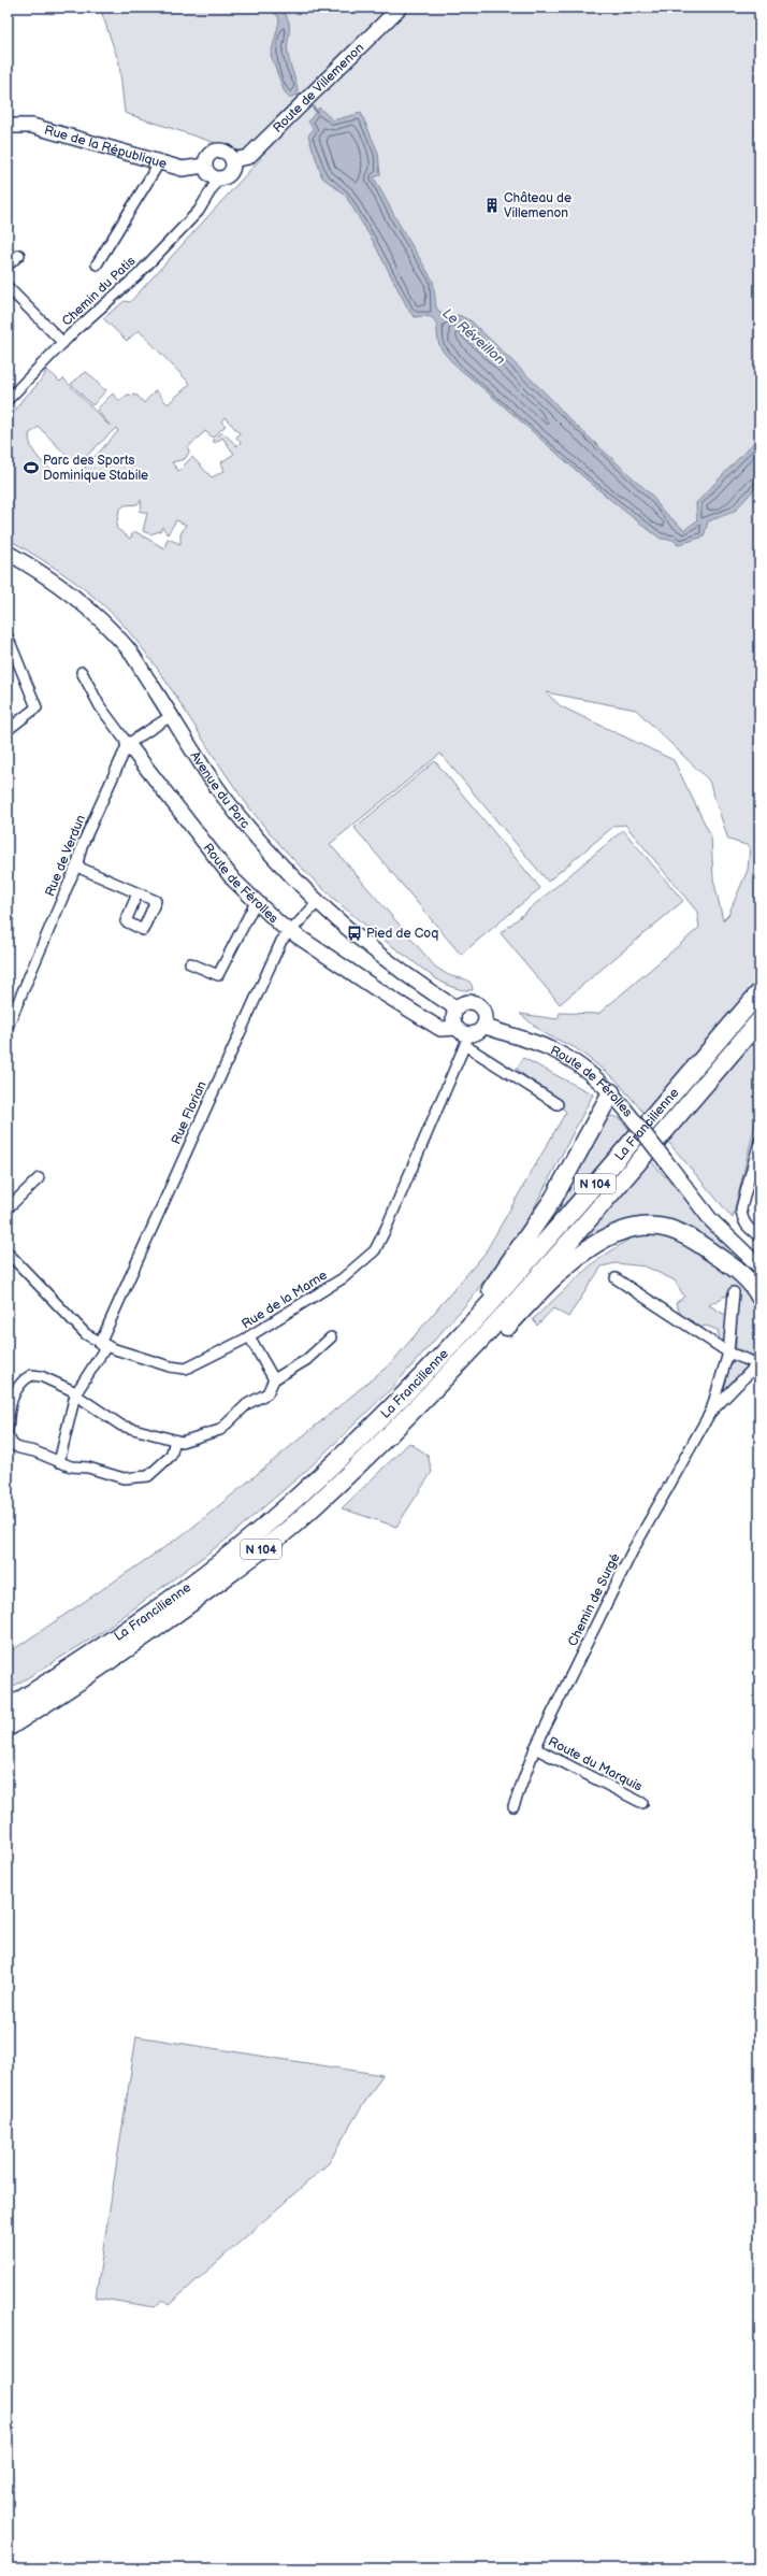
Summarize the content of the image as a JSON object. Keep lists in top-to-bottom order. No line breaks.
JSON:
{"streets":{"highway":["La Francilienne","N 104"],"street":["Route de Villemenon","Rue de la République","Chemin du Patis","Avenue du Parc","Rue de Verdun","Route de Férolles","Rue Florian","Rue de la Marne","Chemin de Surgé","Route du Marquis"]},"crossings":[["Route de Villemenon","Rue de la République"],["Route de Villemenon","Chemin du Patis"],["Rue de la République","Chemin du Patis"],["Avenue du Parc","Route de Férolles"],["Avenue du Parc","Rue Florian"],["Avenue du Parc","Rue de la Marne"],["Rue de Verdun","Route de Férolles"],["Route de Férolles","Rue Florian"],["Route de Férolles","Rue de la Marne"],["Rue Florian","Rue de la Marne"],["Chemin de Surgé","Route du Marquis"]],"water":["Le Réveillon"],"places":{"building":["Château de Villemenon"],"sports":["Parc des Sports Dominique Stabile"],"bus stop":["Pied de Coq"]}}
